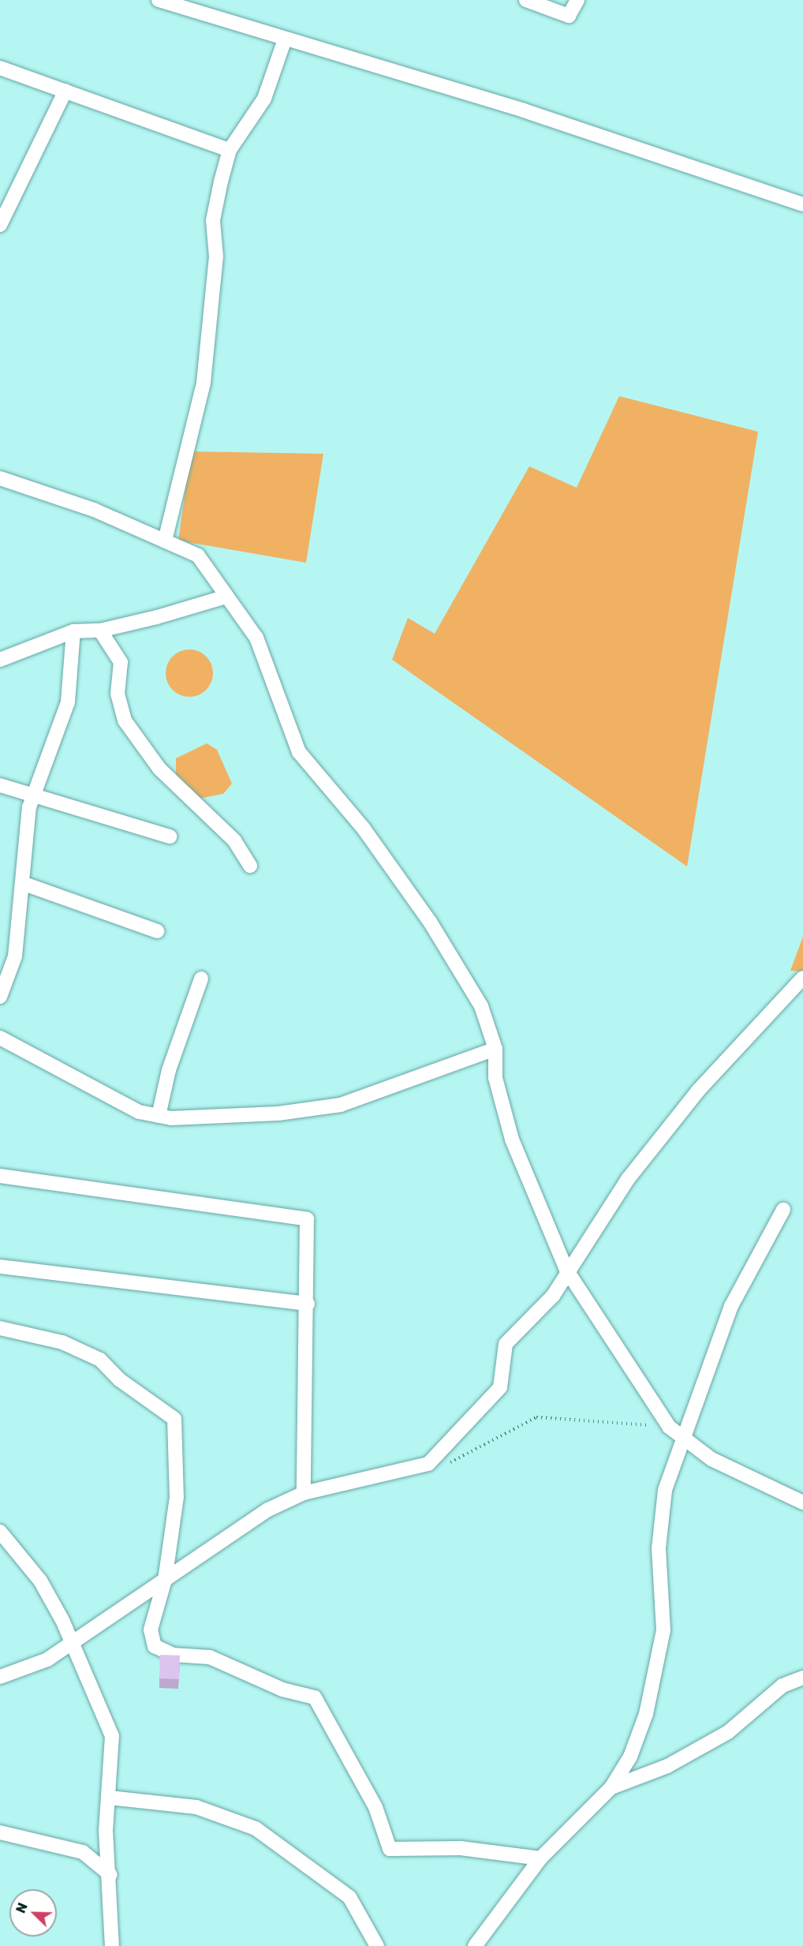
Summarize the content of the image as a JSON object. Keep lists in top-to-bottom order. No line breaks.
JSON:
{"north":"top left"}
